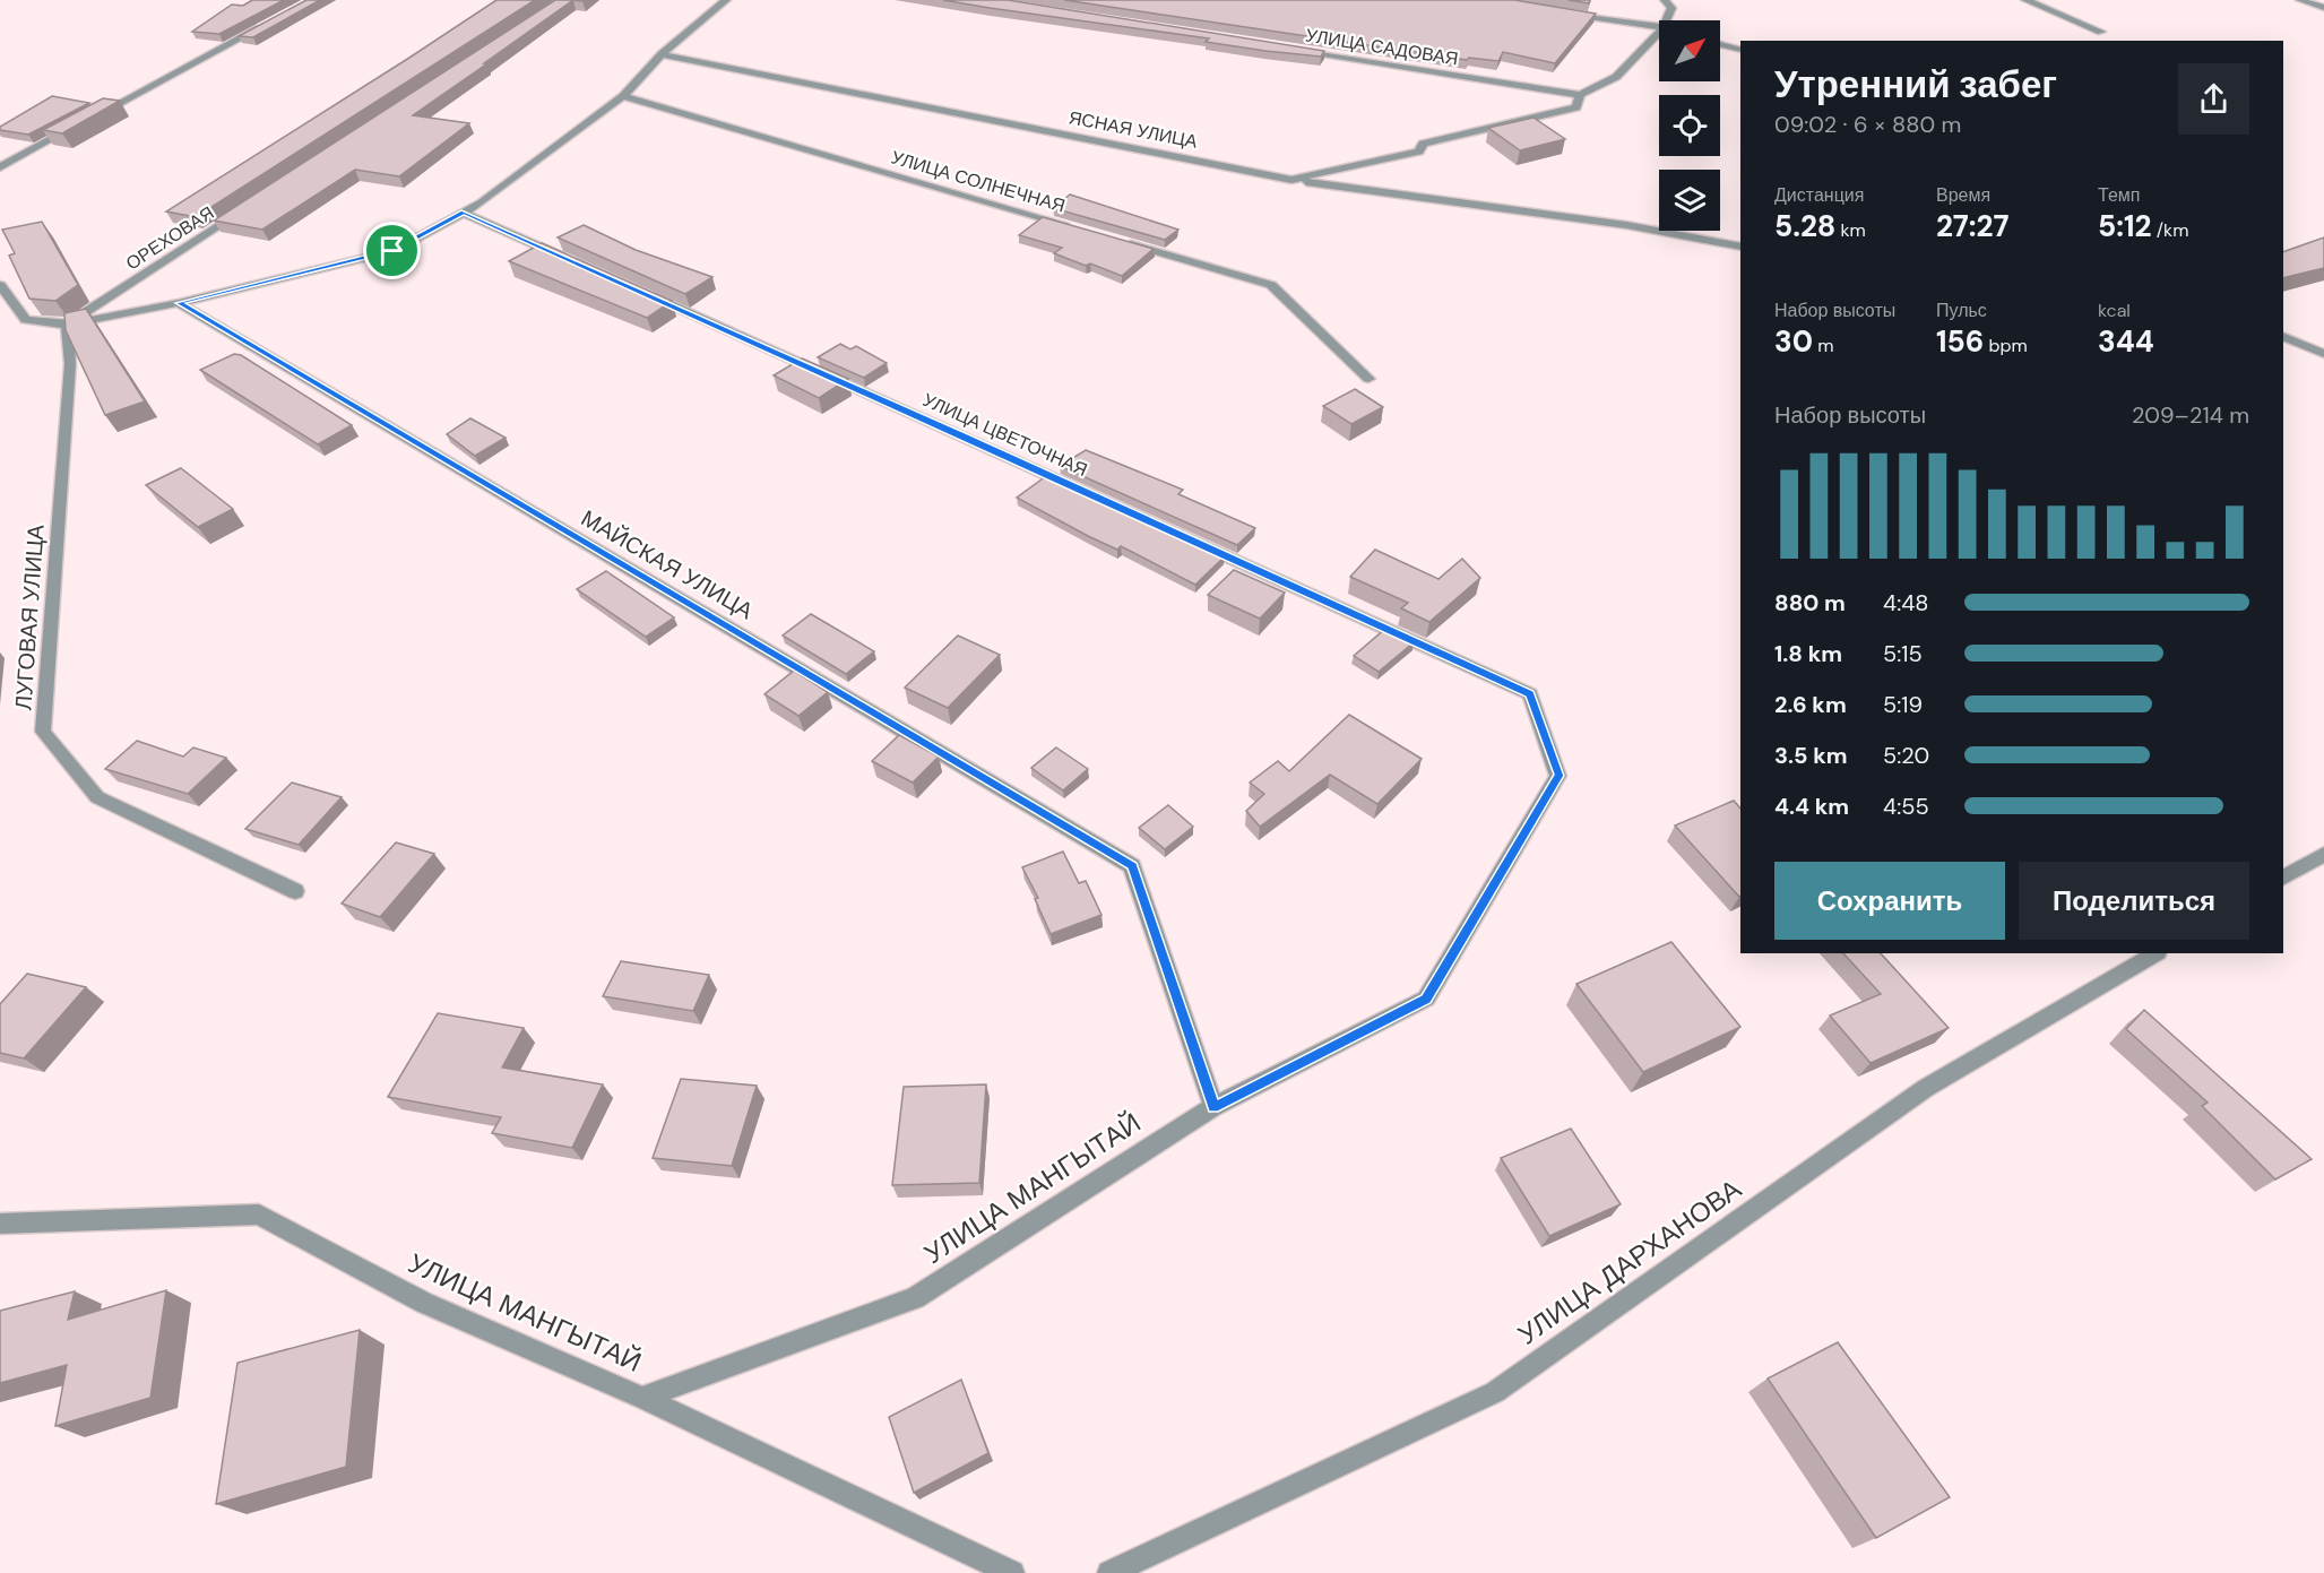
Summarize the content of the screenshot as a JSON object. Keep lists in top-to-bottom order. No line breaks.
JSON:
{"streets":{"street":["УЛИЦА САДОВАЯ","ЯСНАЯ УЛИЦА","УЛИЦА СОЛНЕЧНАЯ","ОРЕХОВАЯ","УЛИЦА ЦВЕТОЧНАЯ","МАЙСКАЯ УЛИЦА","ЛУГОВАЯ УЛИЦА","УЛИЦА МАНГЫТАЙ","УЛИЦА ДАРХАНОВА"]},"crossings":[["УЛИЦА САДОВАЯ","ЯСНАЯ УЛИЦА"],["ОРЕХОВАЯ","ЛУГОВАЯ УЛИЦА"],["УЛИЦА ЦВЕТОЧНАЯ","УЛИЦА МАНГЫТАЙ"],["МАЙСКАЯ УЛИЦА","УЛИЦА МАНГЫТАЙ"]],"north":"top right","page":{"heading":["Утренний забег","09:02 · 6 × 880 m"],"stats":[["Дистанция","5.28 km"],["Время","27:27"],["Темп","5:12 /km"],["Набор высоты","30 m"],["Пульс","156 bpm"],["kcal","344"]],"chart":["Набор высоты","209–214 m"],"list":[{"name":"880 m","note":"4:48"},{"name":"1.8 km","note":"5:15"},{"name":"2.6 km","note":"5:19"},{"name":"3.5 km","note":"5:20"},{"name":"4.4 km","note":"4:55"}],"buttons":["Сохранить","Поделиться"]}}
